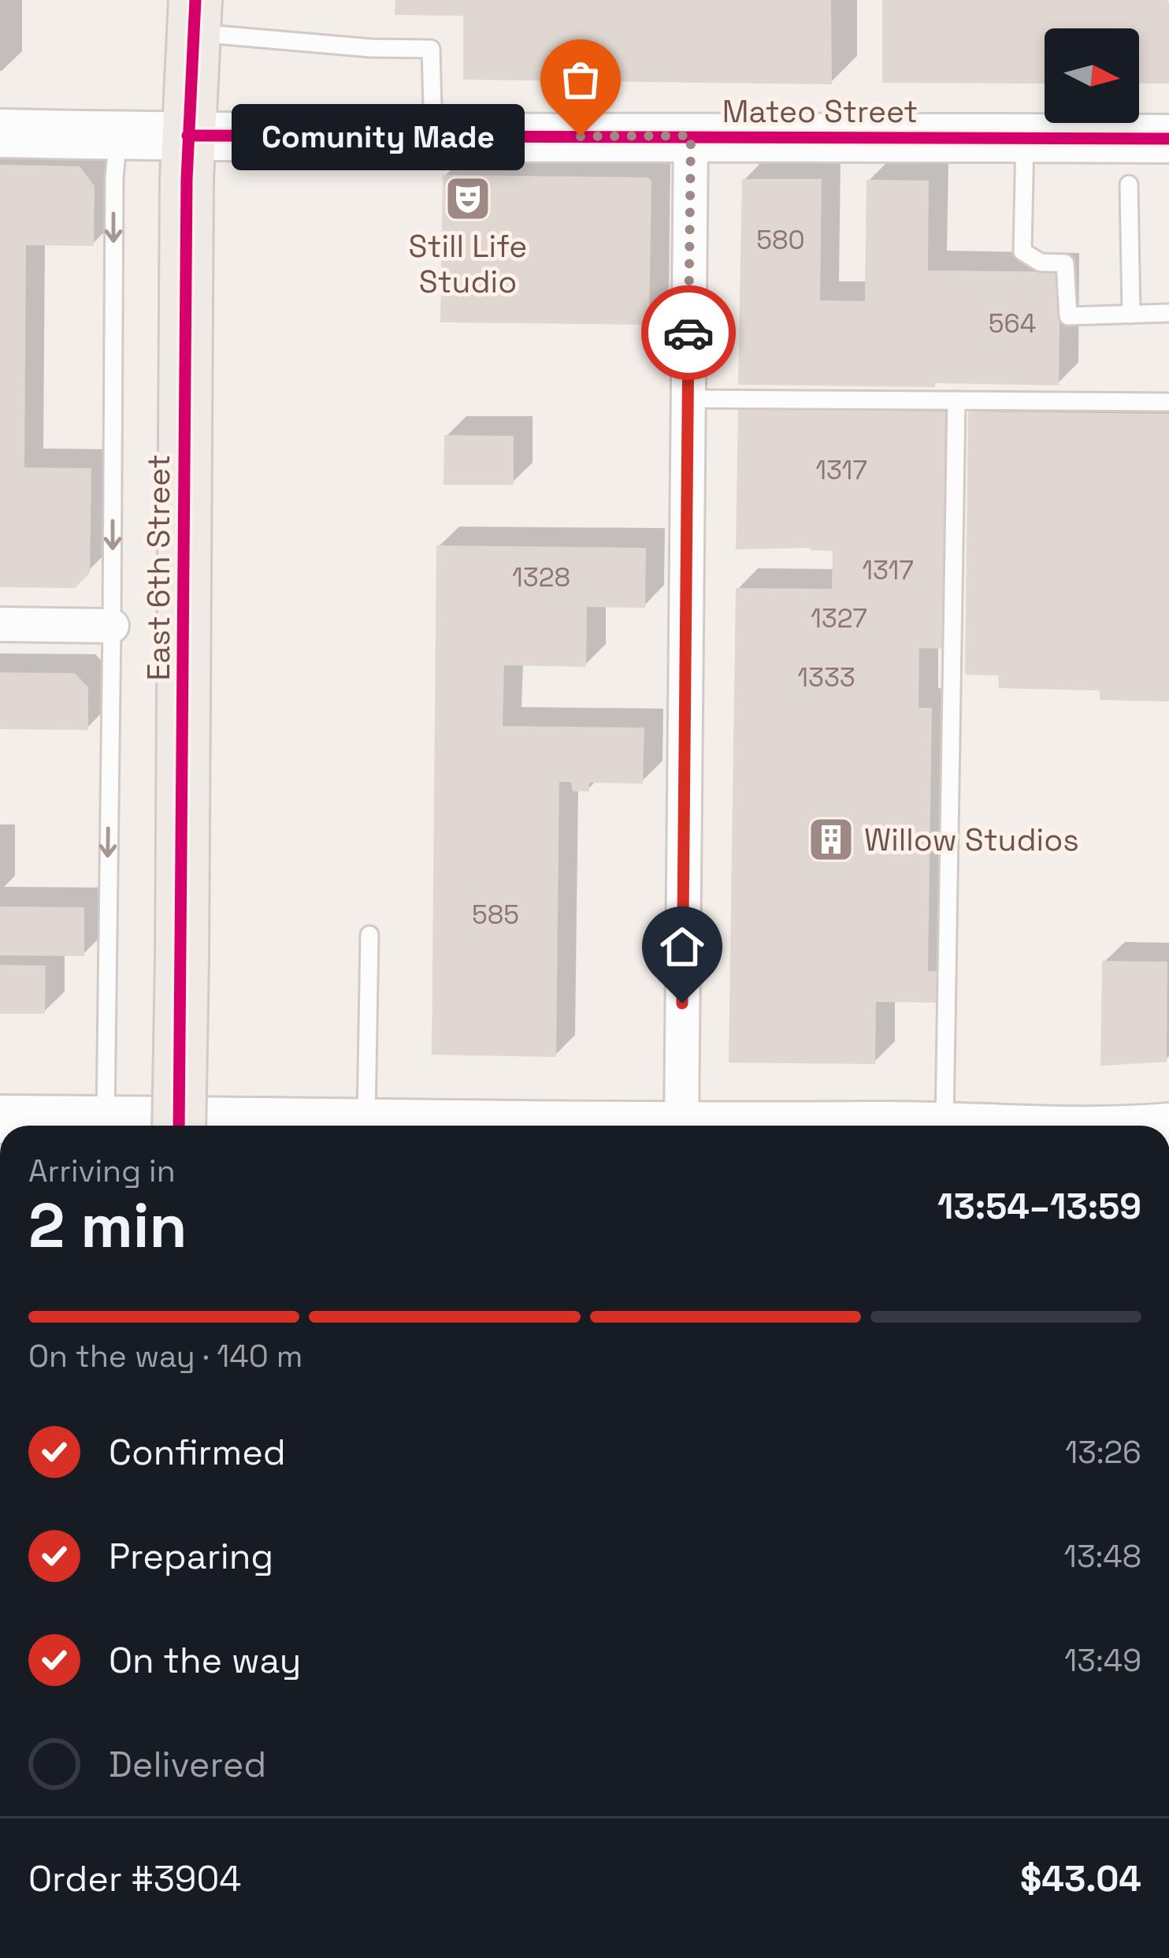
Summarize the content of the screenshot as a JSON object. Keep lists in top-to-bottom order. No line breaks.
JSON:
{"streets":{"main road":["East 6th Street"],"street":["Mateo Street"]},"crossings":[["Mateo Street","East 6th Street"]],"places":{"other":["Comunity Made"],"theatre":["Still Life Studio"],"building":["Willow Studios"]},"house_numbers":["580","564","1317","1317","1328","1327","1333","585"],"north":"right","page":{"bubble":"Comunity Made","heading":["2 min","Arriving in","13:54–13:59"],"panel":["Order #3904","$43.04"],"bar":"On the way · 140 m","list":[["Confirmed","13:26"],["Preparing","13:48"],["On the way","13:49"],"Delivered"]}}
